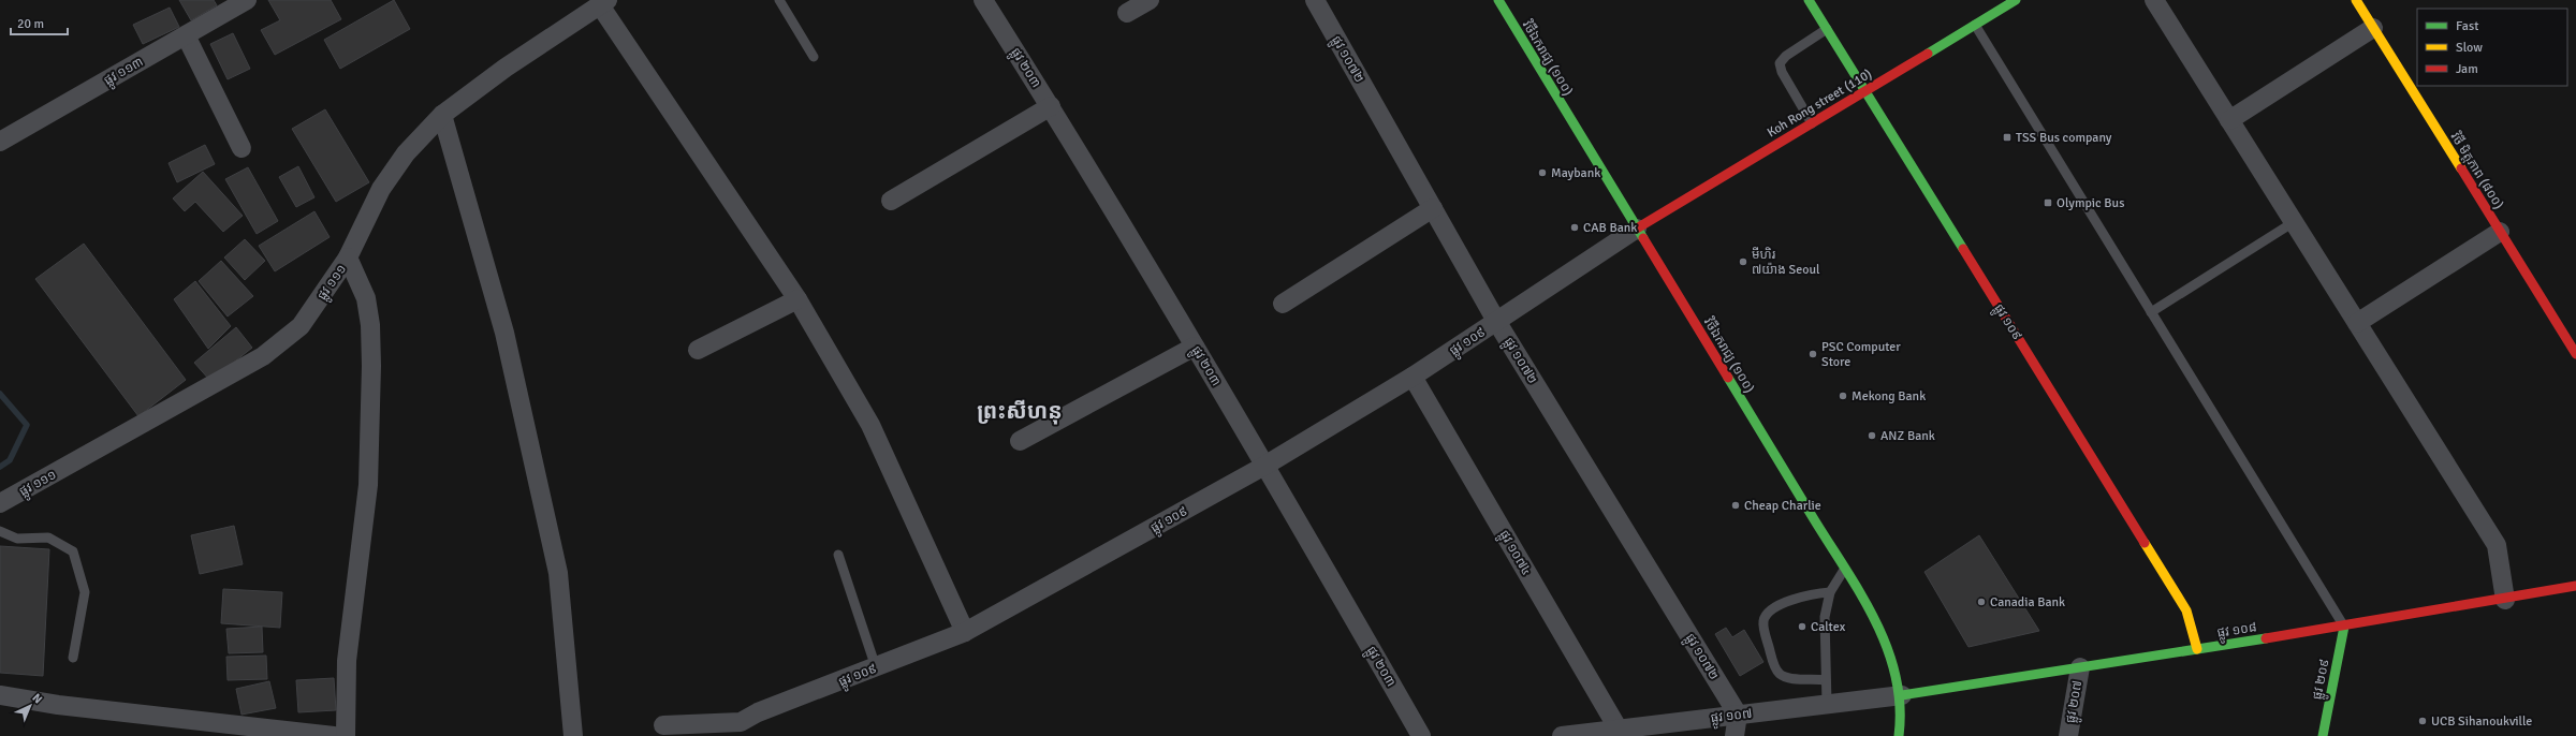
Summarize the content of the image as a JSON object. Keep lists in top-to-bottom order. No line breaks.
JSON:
{"streets":{"main road":["វិថីឯករាជ្យ (១០០)","Koh Rong street (110)","វិថី មិត្តភាព (៨០០)","ផ្លូវ ១០៩","ផ្លូវ ១០៨","ផ្លូវ ២០៩"],"street":["ផ្លូវ ១០៧២","ផ្លូវ ២០៣","ផ្លូវ ១១៣","ផ្លូវ ១១១","ផ្លូវ ១០៧៤","ផ្លូវ ២០៧","ផ្លូវ ១០៧"]},"crossings":[["វិថីឯករាជ្យ (១០០)","Koh Rong street (110)"],["វិថីឯករាជ្យ (១០០)","ផ្លូវ ១០៩"],["វិថីឯករាជ្យ (១០០)","ផ្លូវ ១០៨"],["វិថីឯករាជ្យ (១០០)","ផ្លូវ ១០៧"],["ផ្លូវ ១០៧២","ផ្លូវ ១០៩"],["ផ្លូវ ១០៧២","ផ្លូវ ១០៧"],["ផ្លូវ ២០៣","ផ្លូវ ១០៩"],["Koh Rong street (110)","ផ្លូវ ១០៩"],["ផ្លូវ ១០៩","ផ្លូវ ១០៧៤"],["ផ្លូវ ១០៩","ផ្លូវ ១០៨"],["ផ្លូវ ១០៧៤","ផ្លូវ ១០៧"],["ផ្លូវ ១០៨","ផ្លូវ ២០៩"],["ផ្លូវ ១០៨","ផ្លូវ ២០៧"],["ផ្លូវ ១០៨","ផ្លូវ ១០៧"]],"districts":["ព្រះសីហនុ"],"places":{"transit":["TSS Bus company","Olympic Bus"],"other":["Maybank","CAB Bank","មីហិរ ៧យ៉ាង Seoul","PSC Computer Store","Mekong Bank","ANZ Bank","Cheap Charlie","Canadia Bank","Caltex","UCB Sihanoukville"]},"legend":["Fast","Slow","Jam"],"scale_bar":"20 m","north":"top right"}
